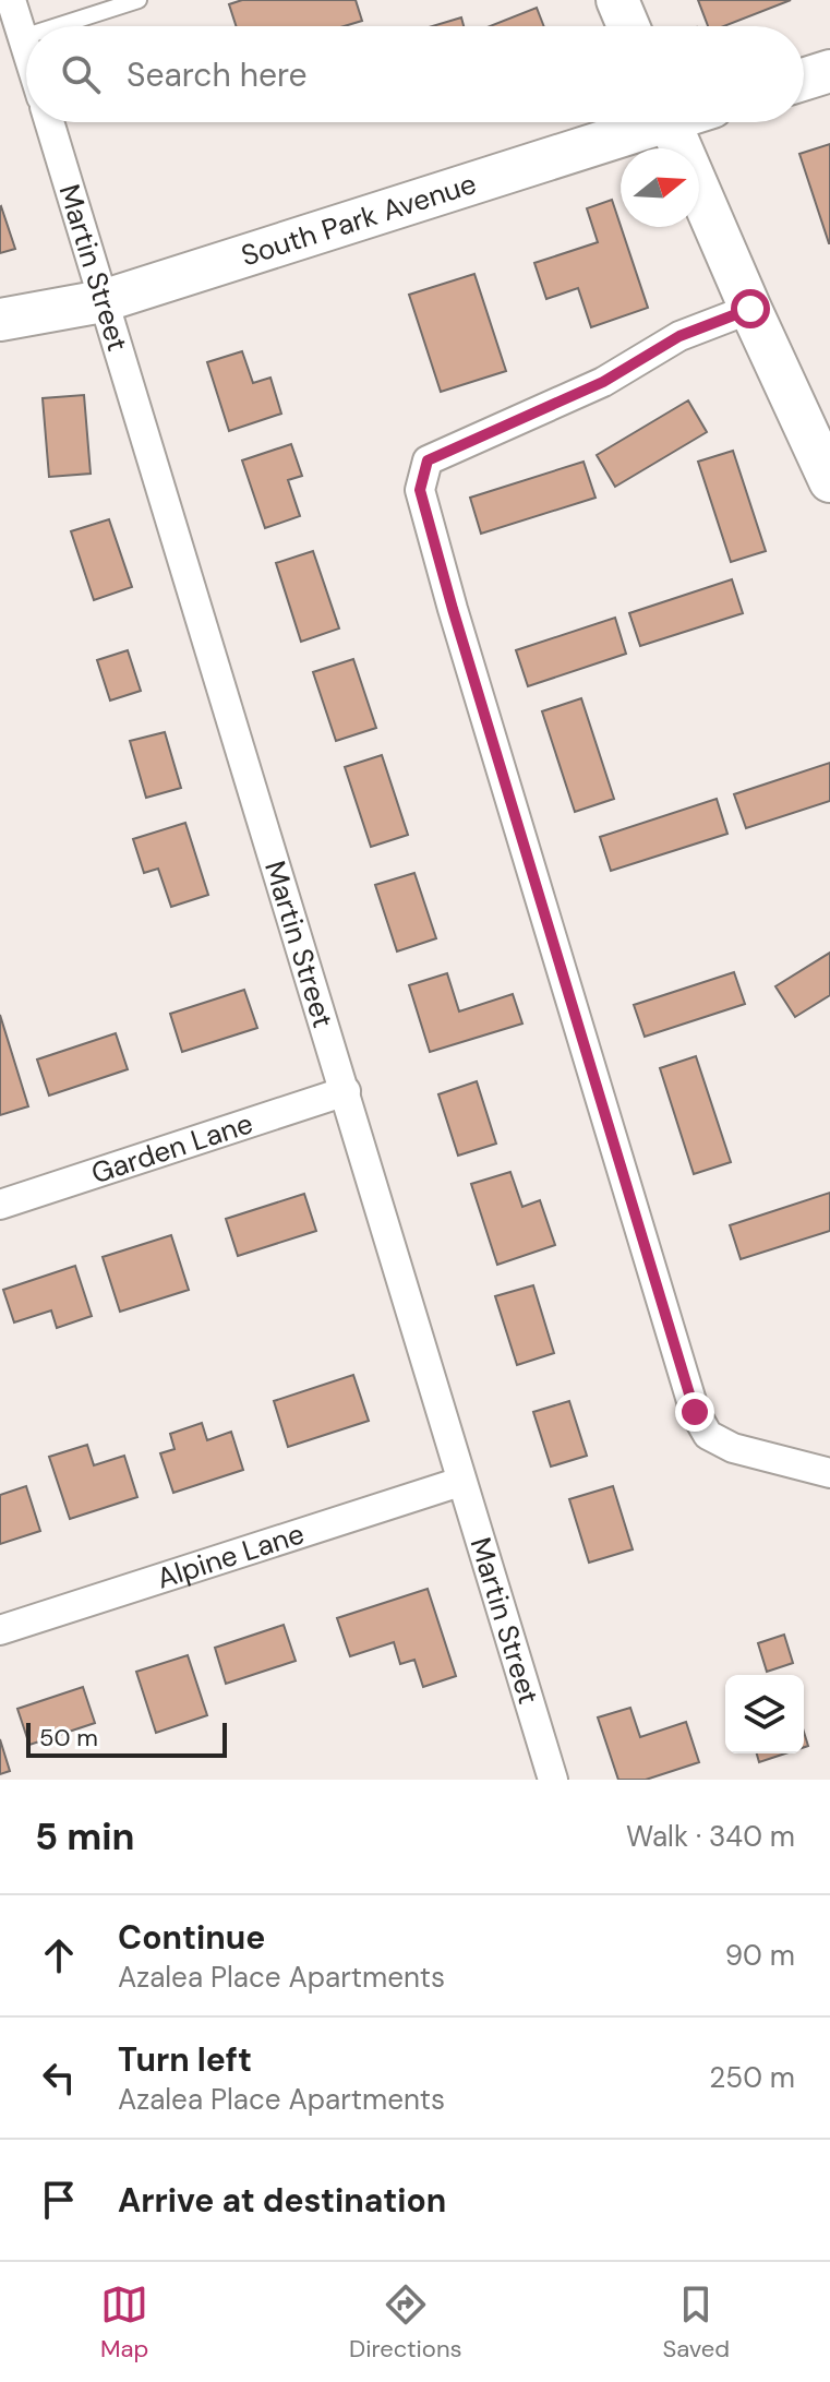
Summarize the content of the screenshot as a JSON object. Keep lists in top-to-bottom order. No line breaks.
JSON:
{"streets":{"street":["South Park Avenue","Martin Street","Garden Lane","Alpine Lane"]},"crossings":[["South Park Avenue","Martin Street"],["Martin Street","Garden Lane"],["Martin Street","Alpine Lane"]],"scale_bar":"50 m","north":"right","page":{"search":"Search here","scale":"50 m","heading":["5 min","Walk · 340 m"],"list":[["Continue","Azalea Place Apartments","90 m"],["Turn left","Azalea Place Apartments","250 m"],"Arrive at destination"],"nav":["Map","Directions","Saved"]}}
